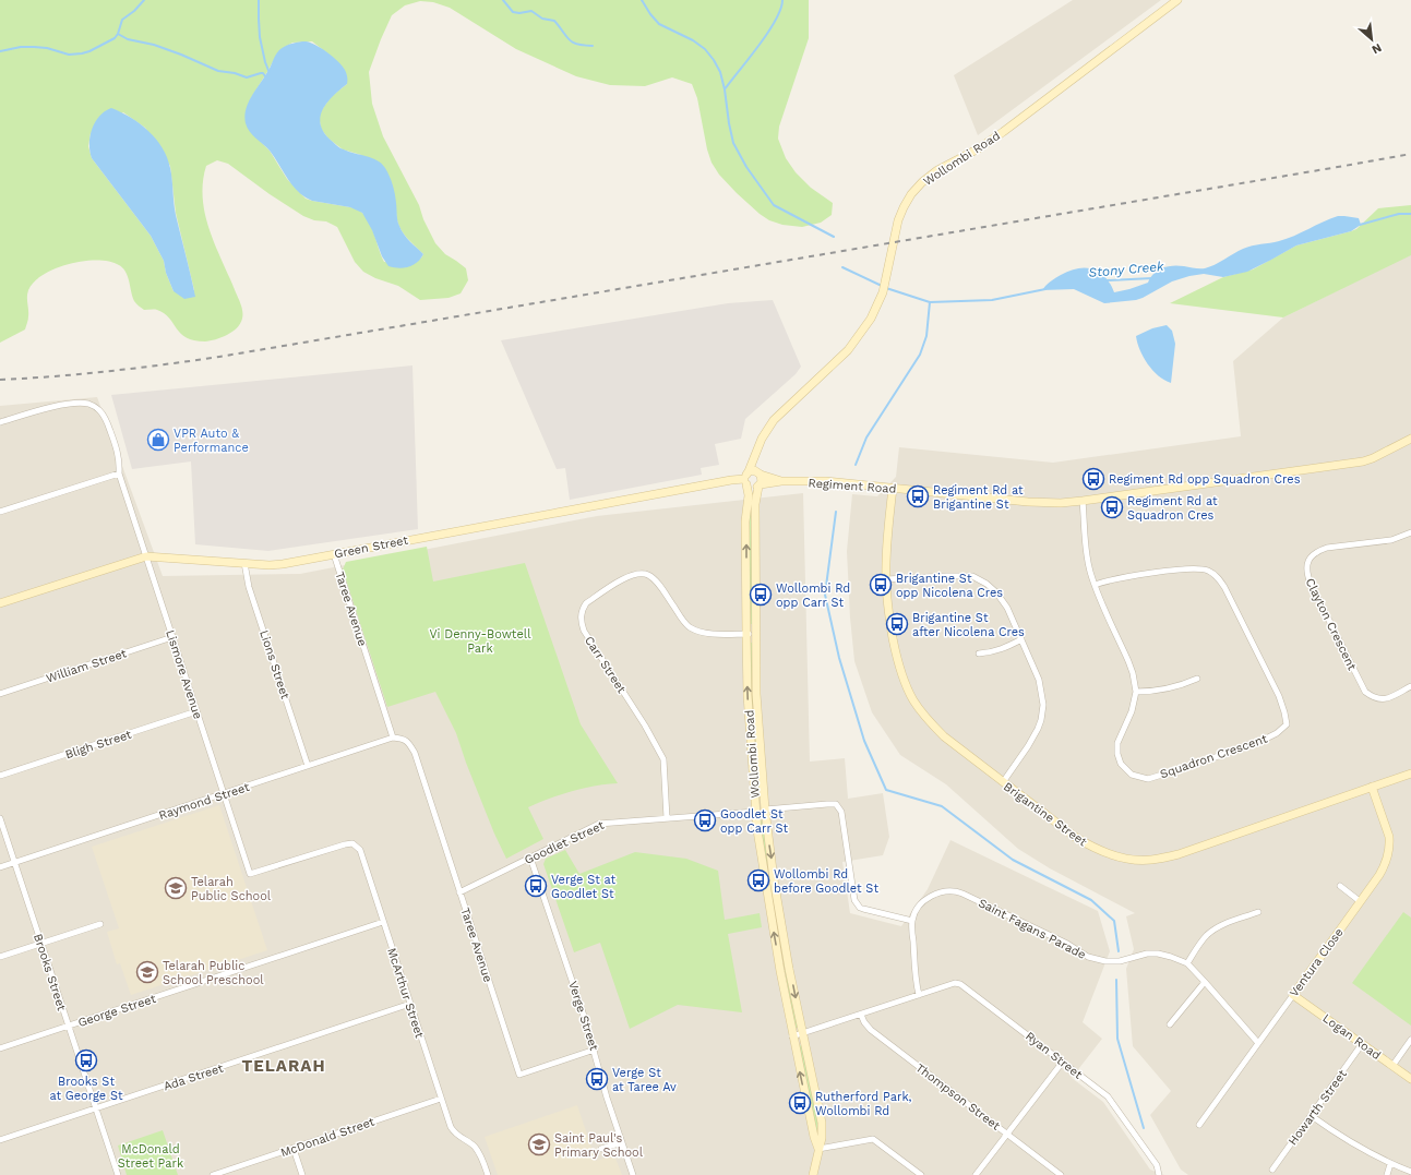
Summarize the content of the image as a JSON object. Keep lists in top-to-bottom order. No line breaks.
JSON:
{"streets":{"street":["Wollombi Road","Regiment Road","Green Street","Taree Avenue","Clayton Crescent","Lions Street","Carr Street","William Street","Lismore Avenue","Bligh Street","Squadron Crescent","Raymond Street","Brigantine Street","Goodlet Street","Saint Fagans Parade","Ventura Close","Brooks Street","McArthur Street","George Street","Verge Street","Logan Road","Ryan Street","Ada Street","Thompson Street","Howarth Street","McDonald Street"]},"crossings":[["Wollombi Road","Regiment Road"],["Wollombi Road","Green Street"],["Wollombi Road","Carr Street"],["Wollombi Road","Goodlet Street"],["Regiment Road","Green Street"],["Regiment Road","Squadron Crescent"],["Regiment Road","Brigantine Street"],["Green Street","Taree Avenue"],["Green Street","Lions Street"],["Green Street","Lismore Avenue"],["Taree Avenue","Raymond Street"],["Taree Avenue","Goodlet Street"],["Taree Avenue","Verge Street"],["Lions Street","Raymond Street"],["Carr Street","Goodlet Street"],["William Street","Lismore Avenue"],["Lismore Avenue","Bligh Street"],["Lismore Avenue","Raymond Street"],["Lismore Avenue","McArthur Street"],["Raymond Street","Brooks Street"],["Brigantine Street","Ventura Close"],["Goodlet Street","Verge Street"],["Saint Fagans Parade","Ventura Close"],["Ventura Close","Logan Road"],["Brooks Street","George Street"],["Brooks Street","Ada Street"],["McArthur Street","George Street"],["McArthur Street","Ada Street"],["McArthur Street","McDonald Street"],["Logan Road","Howarth Street"]],"districts":["TELARAH"],"water":["Stony Creek"],"parks":["Vi Denny-Bowtell Park","McDonald Street Park"],"places":{"shop":["VPR Auto & Performance"],"bus stop":["Regiment Rd opp Squadron Cres","Regiment Rd at Brigantine St","Regiment Rd at Squadron Cres","Brigantine St opp Nicolena Cres","Wollombi Rd opp Carr St","Brigantine St after Nicolena Cres","Goodlet St opp Carr St","Wollombi Rd before Goodlet St","Verge St at Goodlet St","Brooks St at George St","Verge St at Taree Av","Rutherford Park, Wollombi Rd"],"school or university":["Telarah Public School","Telarah Public School Preschool","Saint Paul's Primary School"]},"north":"bottom right"}
